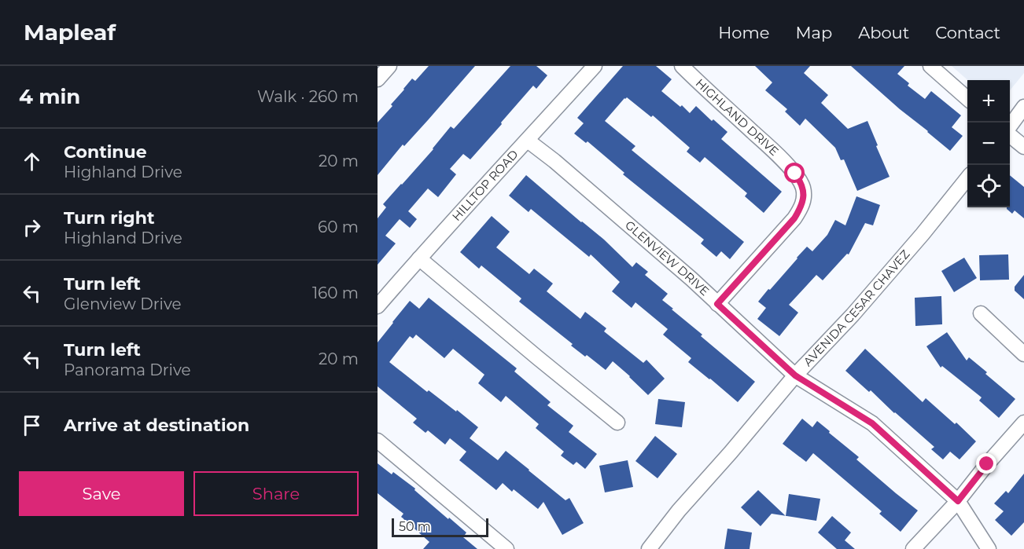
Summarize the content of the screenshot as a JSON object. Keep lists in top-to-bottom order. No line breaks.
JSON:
{"streets":{"street":["HIGHLAND DRIVE","HILLTOP ROAD","GLENVIEW DRIVE","AVENIDA CESAR CHAVEZ"]},"crossings":[["HIGHLAND DRIVE","GLENVIEW DRIVE"],["HILLTOP ROAD","GLENVIEW DRIVE"],["GLENVIEW DRIVE","AVENIDA CESAR CHAVEZ"]],"scale_bar":"50 m","page":{"header":"Mapleaf","nav":["Home","Map","About","Contact"],"heading":["4 min","Walk · 260 m"],"map_buttons":["+","−"],"list":[["Continue","Highland Drive","20 m"],["Turn right","Highland Drive","60 m"],["Turn left","Glenview Drive","160 m"],["Turn left","Panorama Drive","20 m"],"Arrive at destination"],"buttons":["Save","Share"],"scale":"50 m"}}
